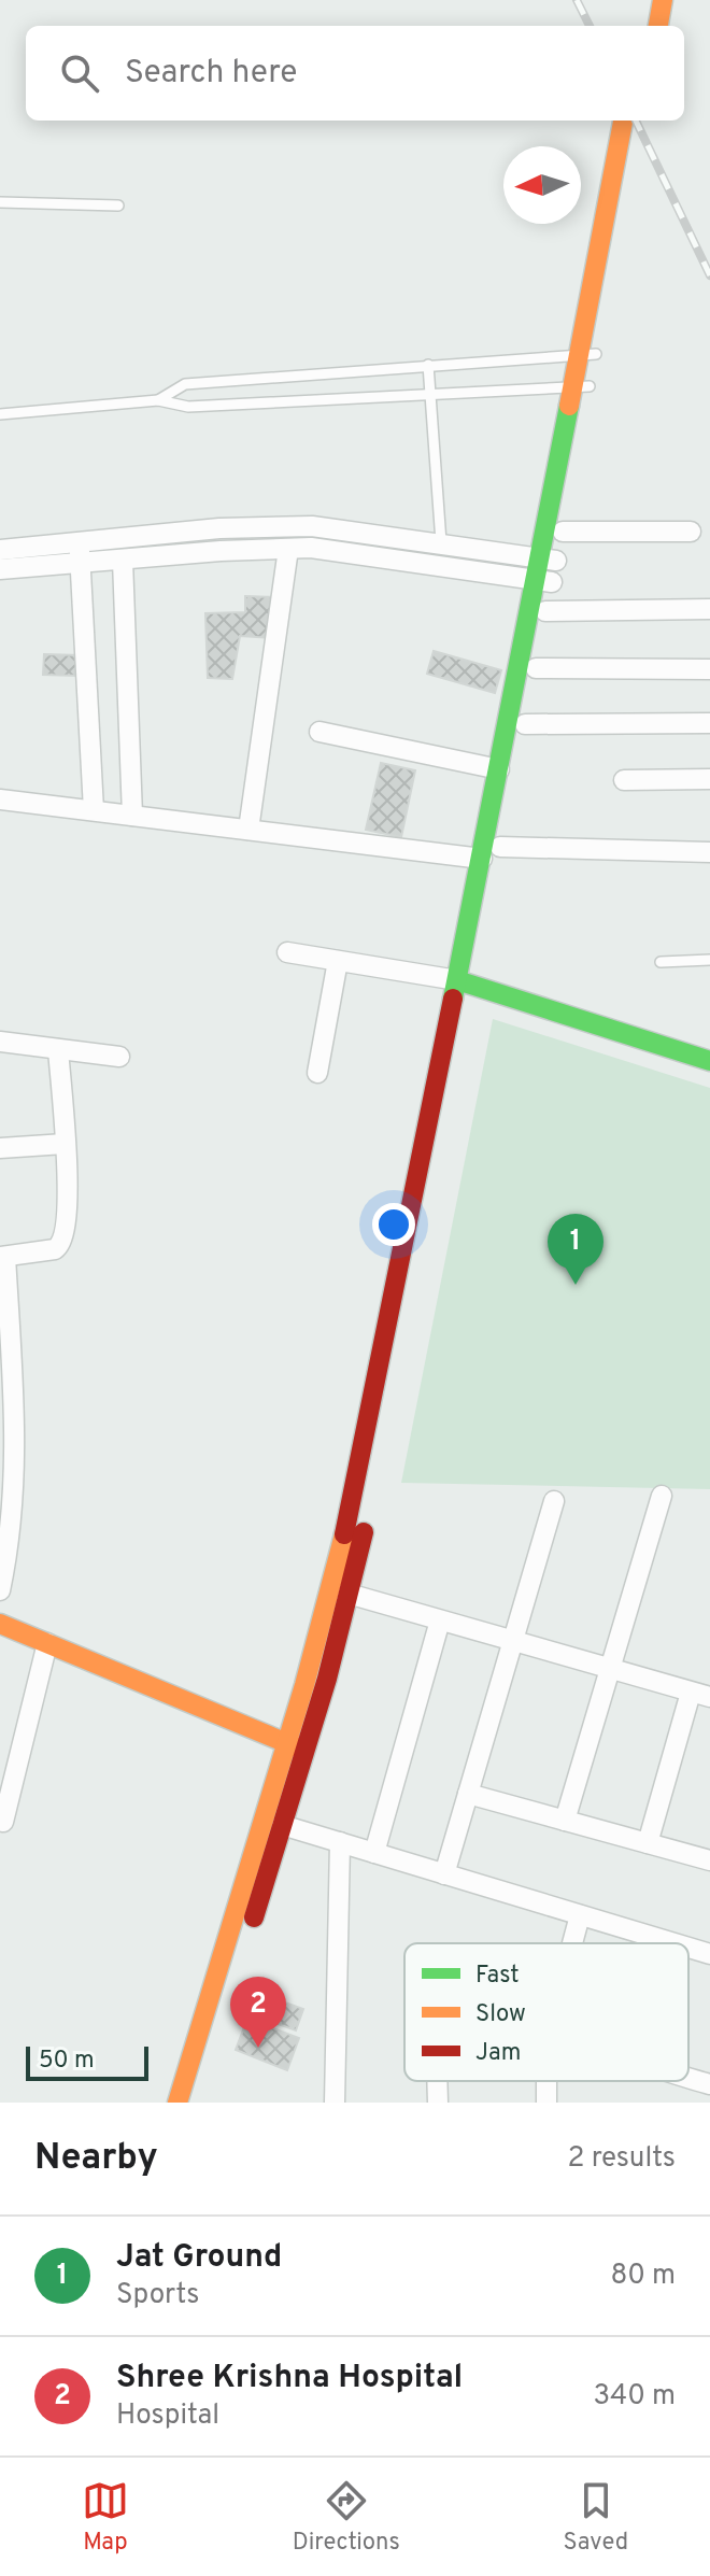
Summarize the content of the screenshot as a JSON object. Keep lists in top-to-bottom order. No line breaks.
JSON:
{"legend":["Fast","Slow","Jam"],"scale_bar":"50 m","north":"left","page":{"search":"Search here","pins":["1","2"],"scale":"50 m","heading":["Nearby","2 results"],"list":[{"mark":"1","name":"Jat Ground","note":"Sports","value":"80 m"},{"mark":"2","name":"Shree Krishna Hospital","note":"Hospital","value":"340 m"}],"nav":["Map","Directions","Saved"]}}
